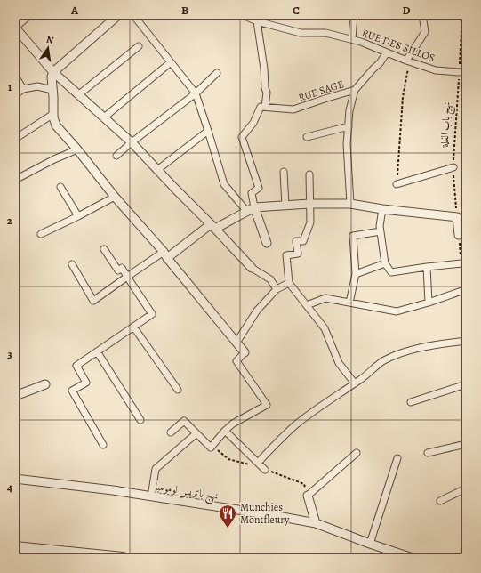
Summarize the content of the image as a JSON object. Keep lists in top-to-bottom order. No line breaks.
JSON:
{"streets":{"street":["RUE DES SILLOS","RUE SAGE","نهج باتريس لومومبا"],"path":["نهج باب الفلة"]},"crossings":[["RUE DES SILLOS","RUE SAGE"],["RUE DES SILLOS","نهج باب الفلة"]],"places":{"restaurant":["Munchies Montfleury"]},"north":"top","grid":{"columns":["A","B","C","D"],"rows":["1","2","3","4"]}}
